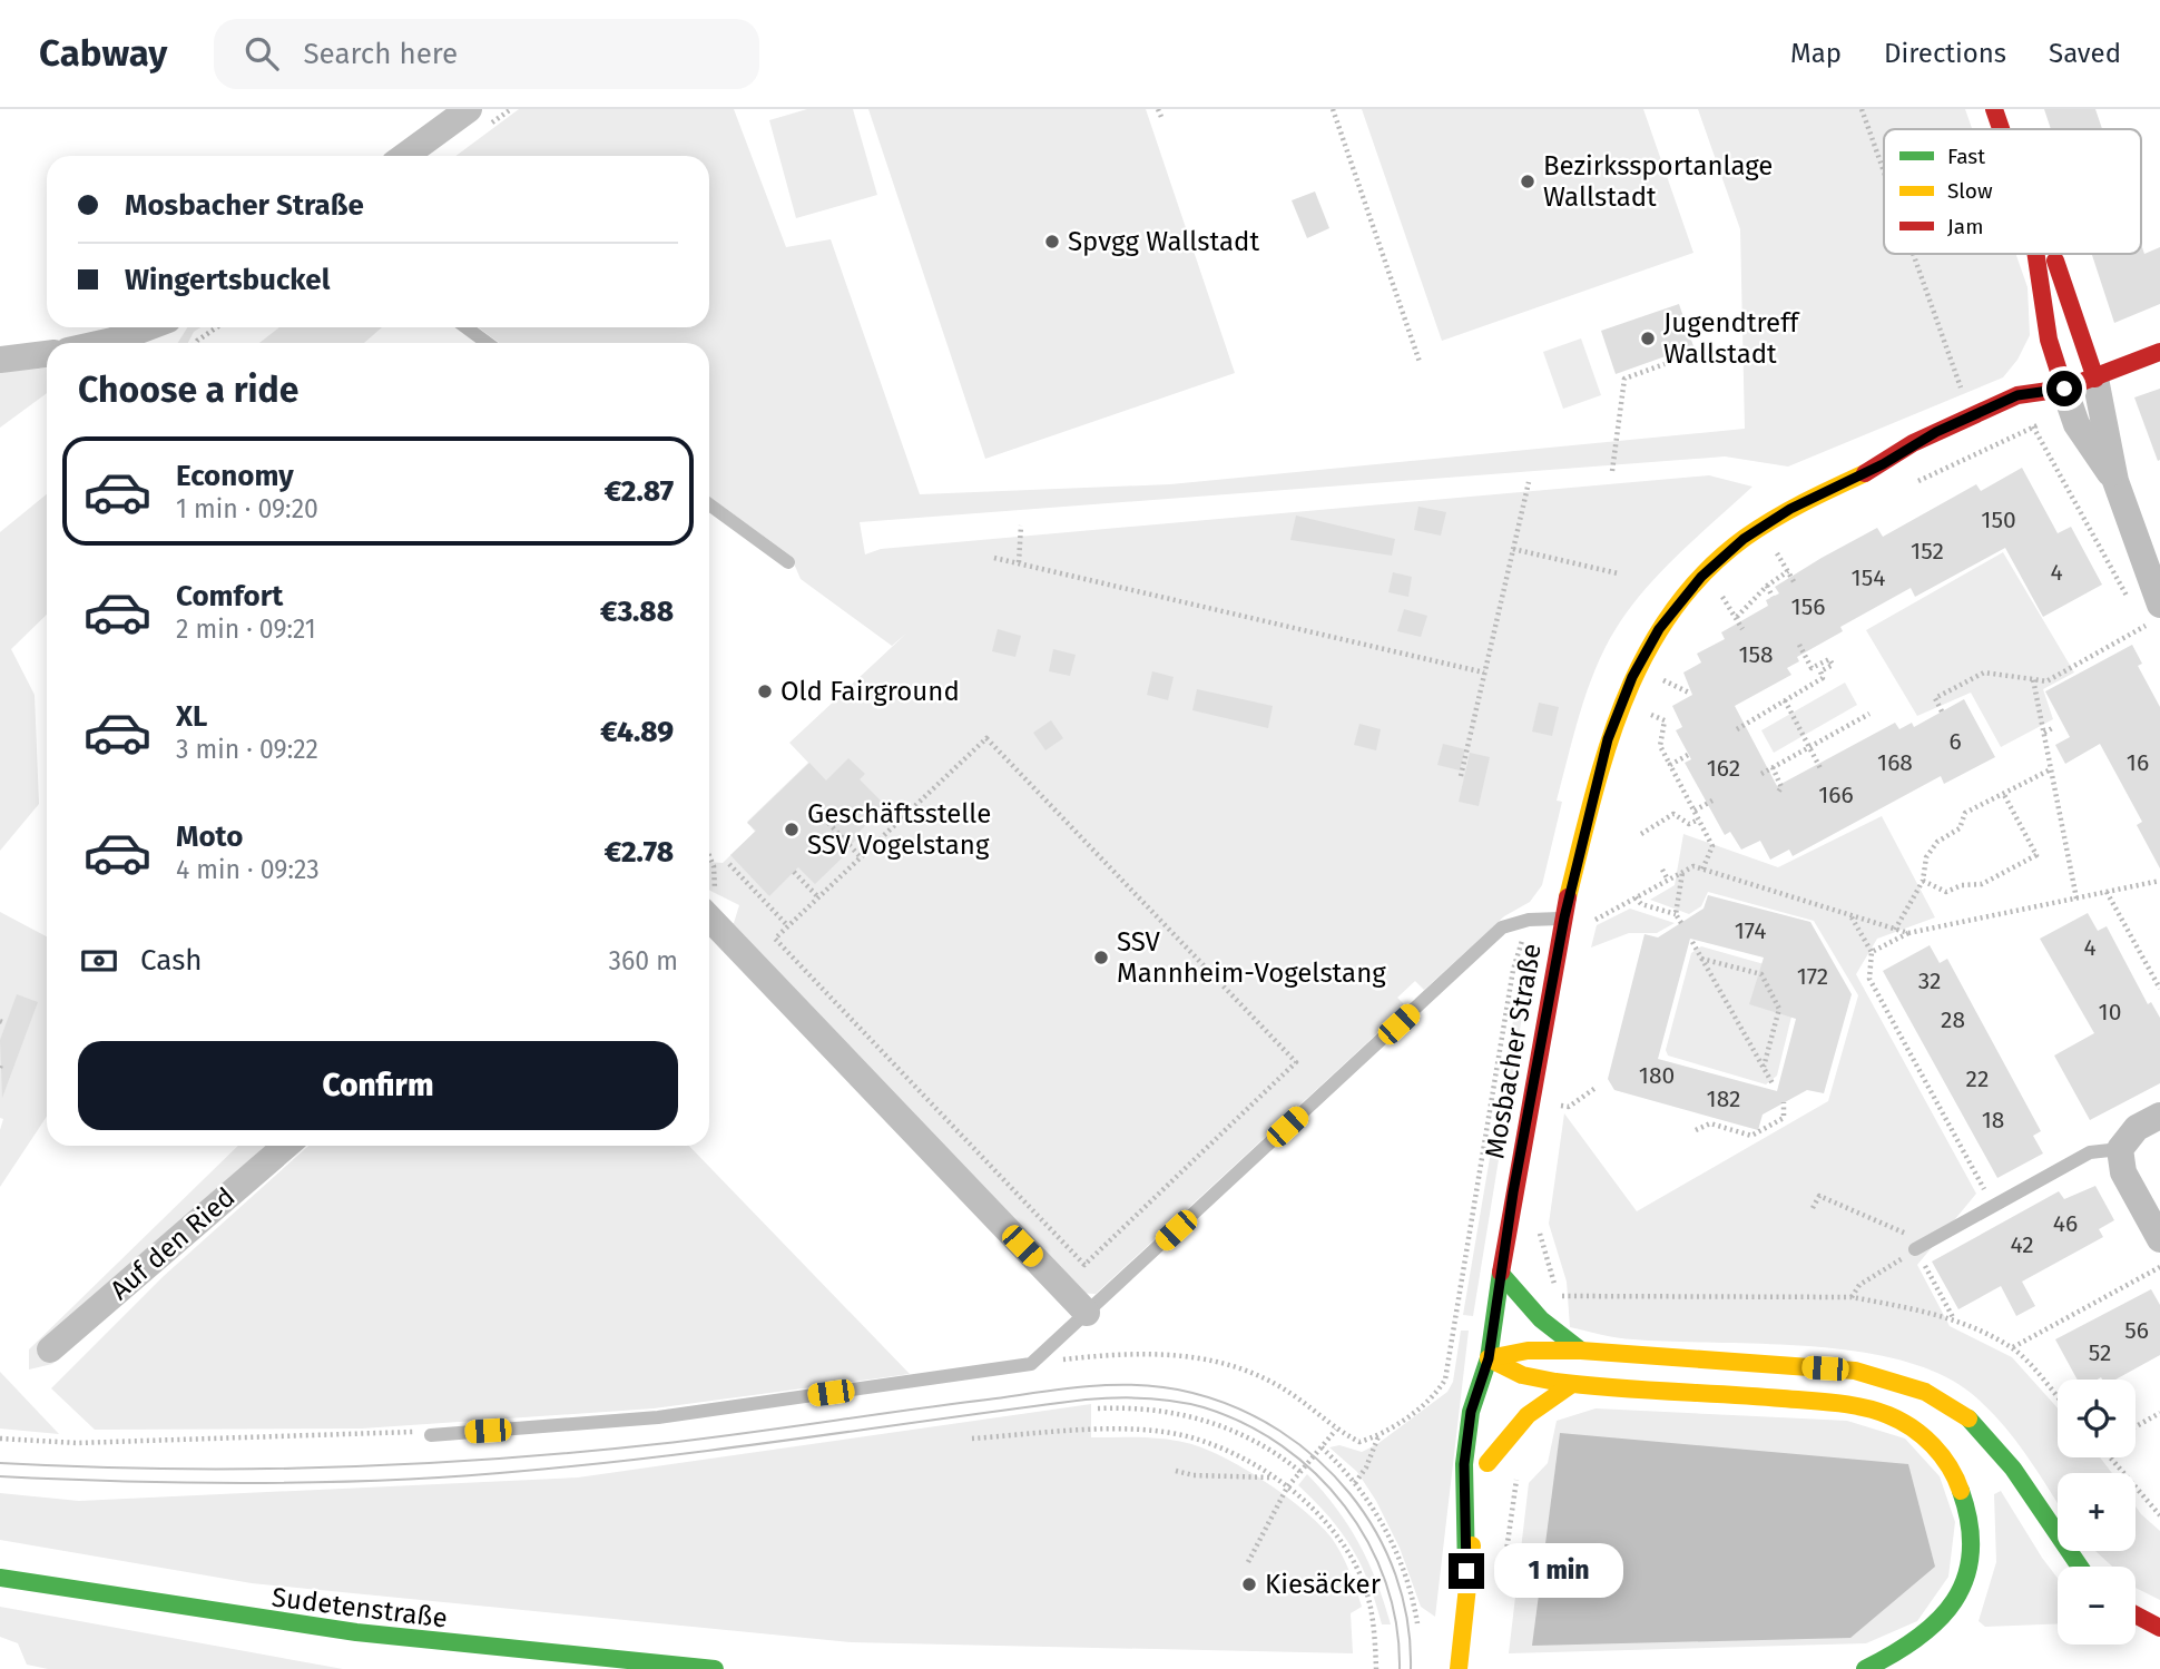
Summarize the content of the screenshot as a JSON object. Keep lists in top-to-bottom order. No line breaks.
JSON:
{"streets":{"street":["Mosbacher Straße","Auf den Ried","Sudetenstraße"]},"places":["Bezirkssportanlage Wallstadt","Spvgg Wallstadt","Jugendtreff Wallstadt","Old Fairground","Geschäftsstelle SSV Vogelstang","SSV Mannheim-Vogelstang","Kiesäcker"],"house_numbers":["150","152","4","154","156","158","6","168","16","162","166","174","4","172","32","10","28","180","22","182","18","46","42","56","52"],"legend":["Fast","Slow","Jam"],"page":{"header":"Cabway","search":"Search here","nav":["Map","Directions","Saved"],"banner":["Mosbacher Straße","Wingertsbuckel"],"heading":"Choose a ride","list":[{"name":"Economy","note":"1 min · 09:20","value":"€2.87"},{"name":"Comfort","note":"2 min · 09:21","value":"€3.88"},{"name":"XL","note":"3 min · 09:22","value":"€4.89"},{"name":"Moto","note":"4 min · 09:23","value":"€2.78"}],"pay":["Cash","360 m"],"buttons":"Confirm","map_buttons":["+","−"],"bubble":"1 min"}}
